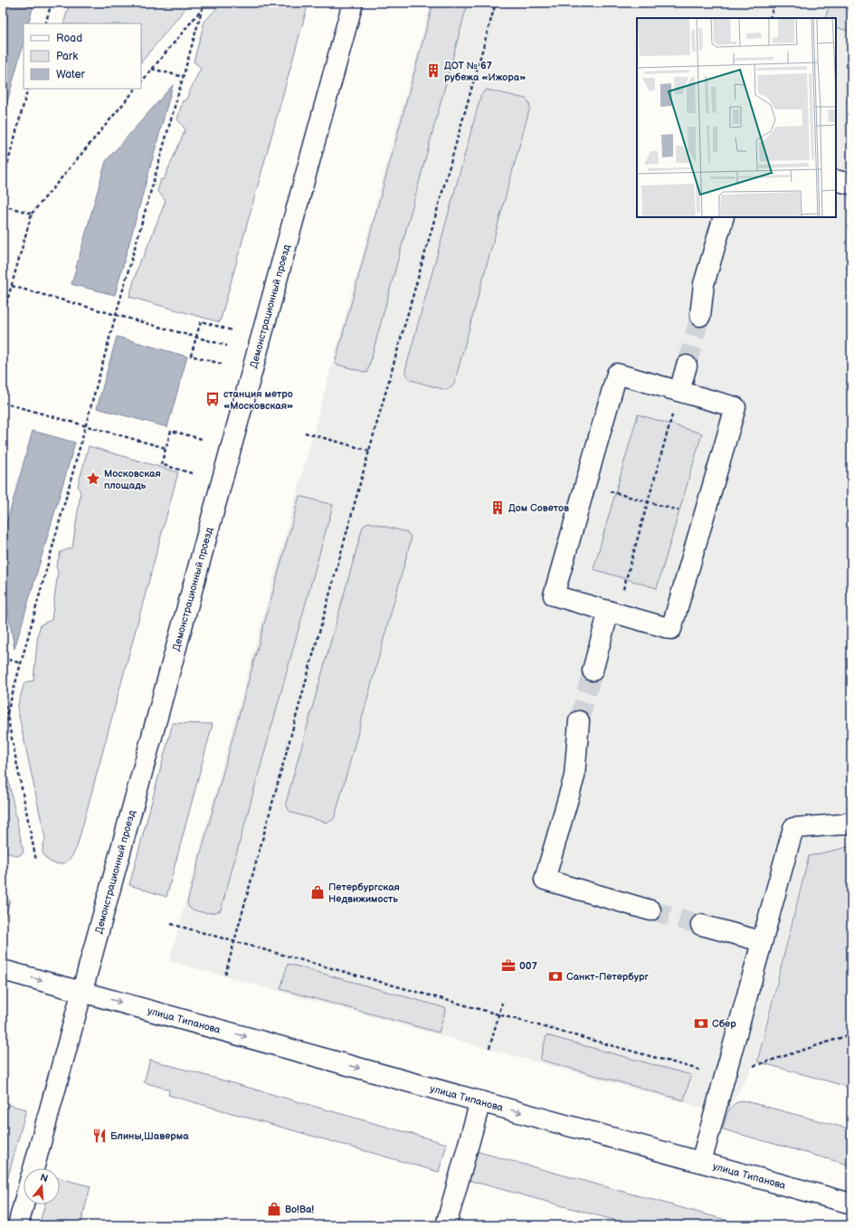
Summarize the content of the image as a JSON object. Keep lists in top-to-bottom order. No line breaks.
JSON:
{"streets":{"street":["Демонстрационный проезд","улица Типанова"]},"crossings":[["Демонстрационный проезд","улица Типанова"]],"one_way":["улица Типанова"],"places":{"building":["ДОТ № 67 рубежа «Ижора»","Дом Советов"],"bus stop":["станция метро «Московская»"],"place":["Московская площадь"],"shop":["Петербургская Недвижимость","Во!Ва!"],"office":["007"],"bank":["Санкт-Петербург","Сбер"],"restaurant":["Блины,Шаверма"]},"legend":["Road","Park","Water"],"north":"top"}
